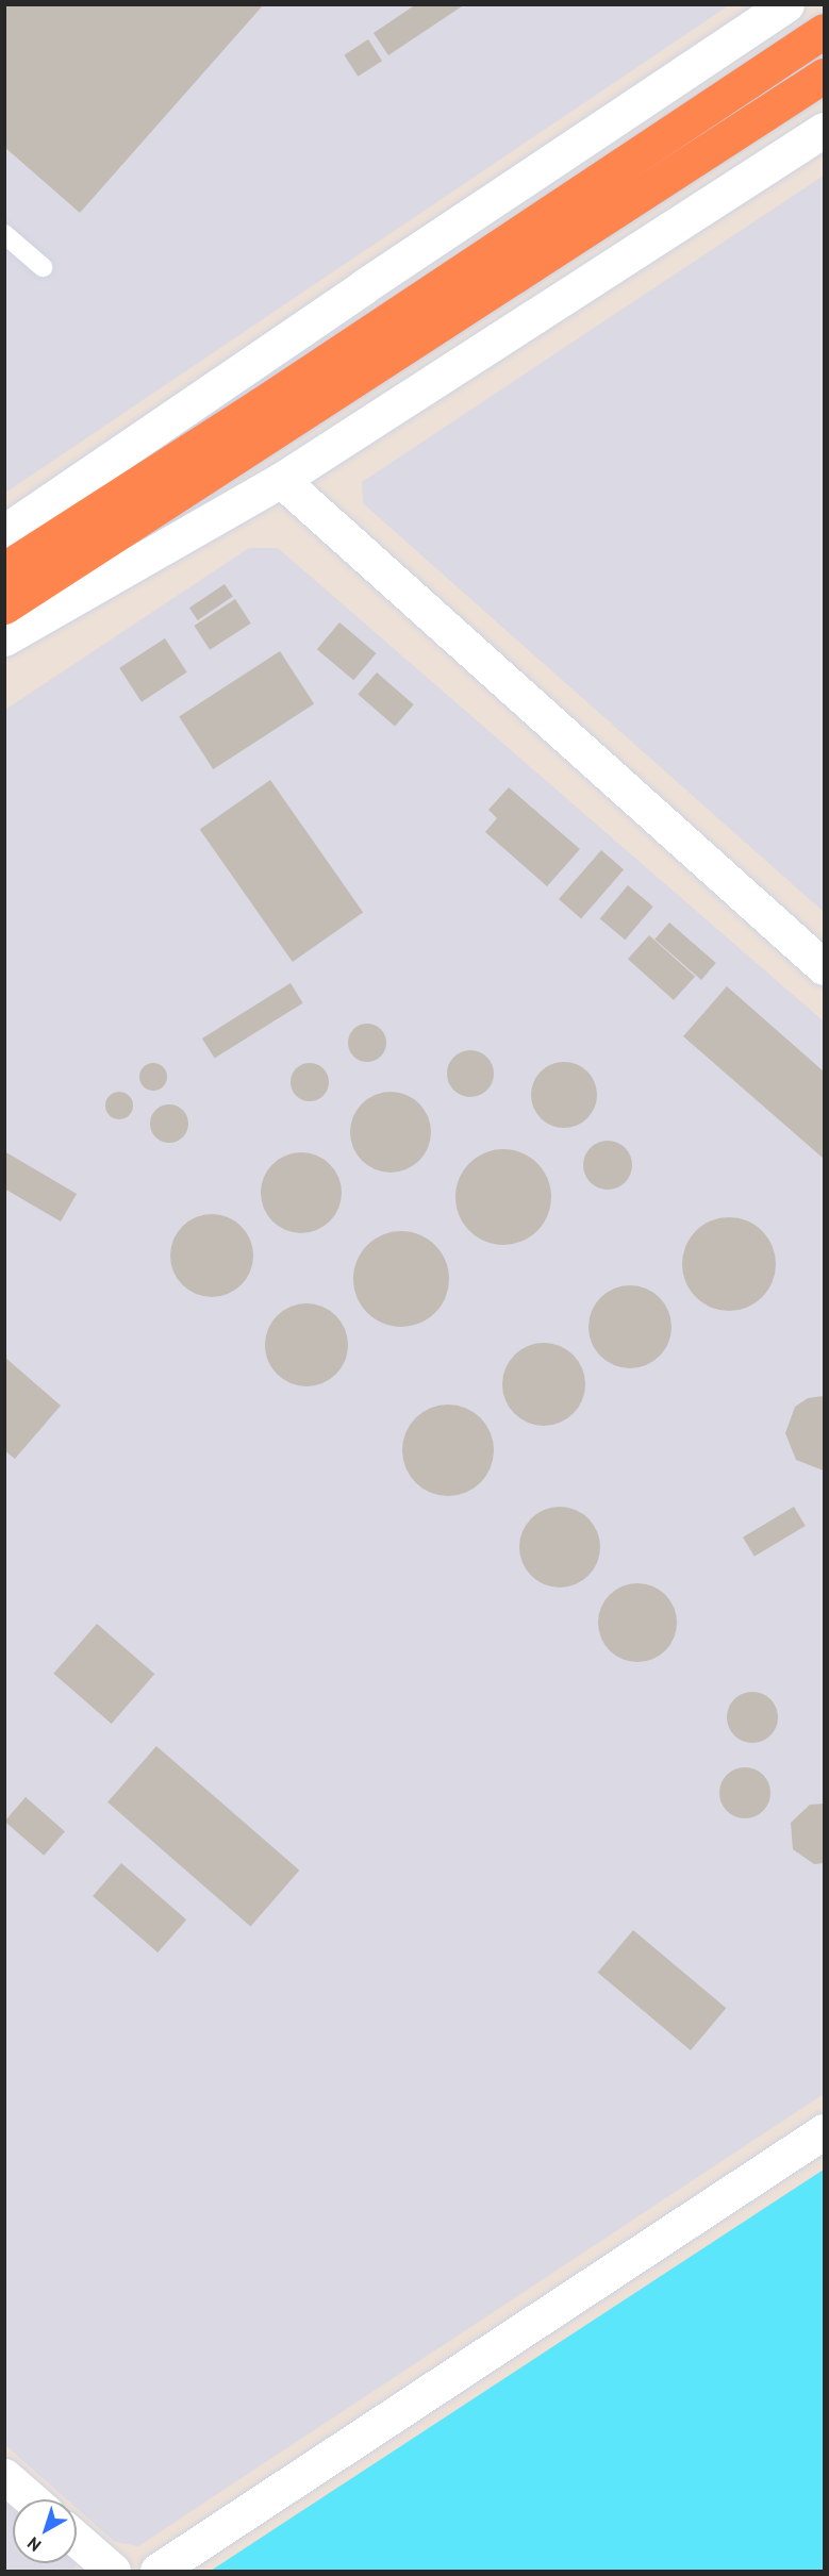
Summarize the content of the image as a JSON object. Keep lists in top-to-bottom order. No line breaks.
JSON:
{"north":"bottom left"}
